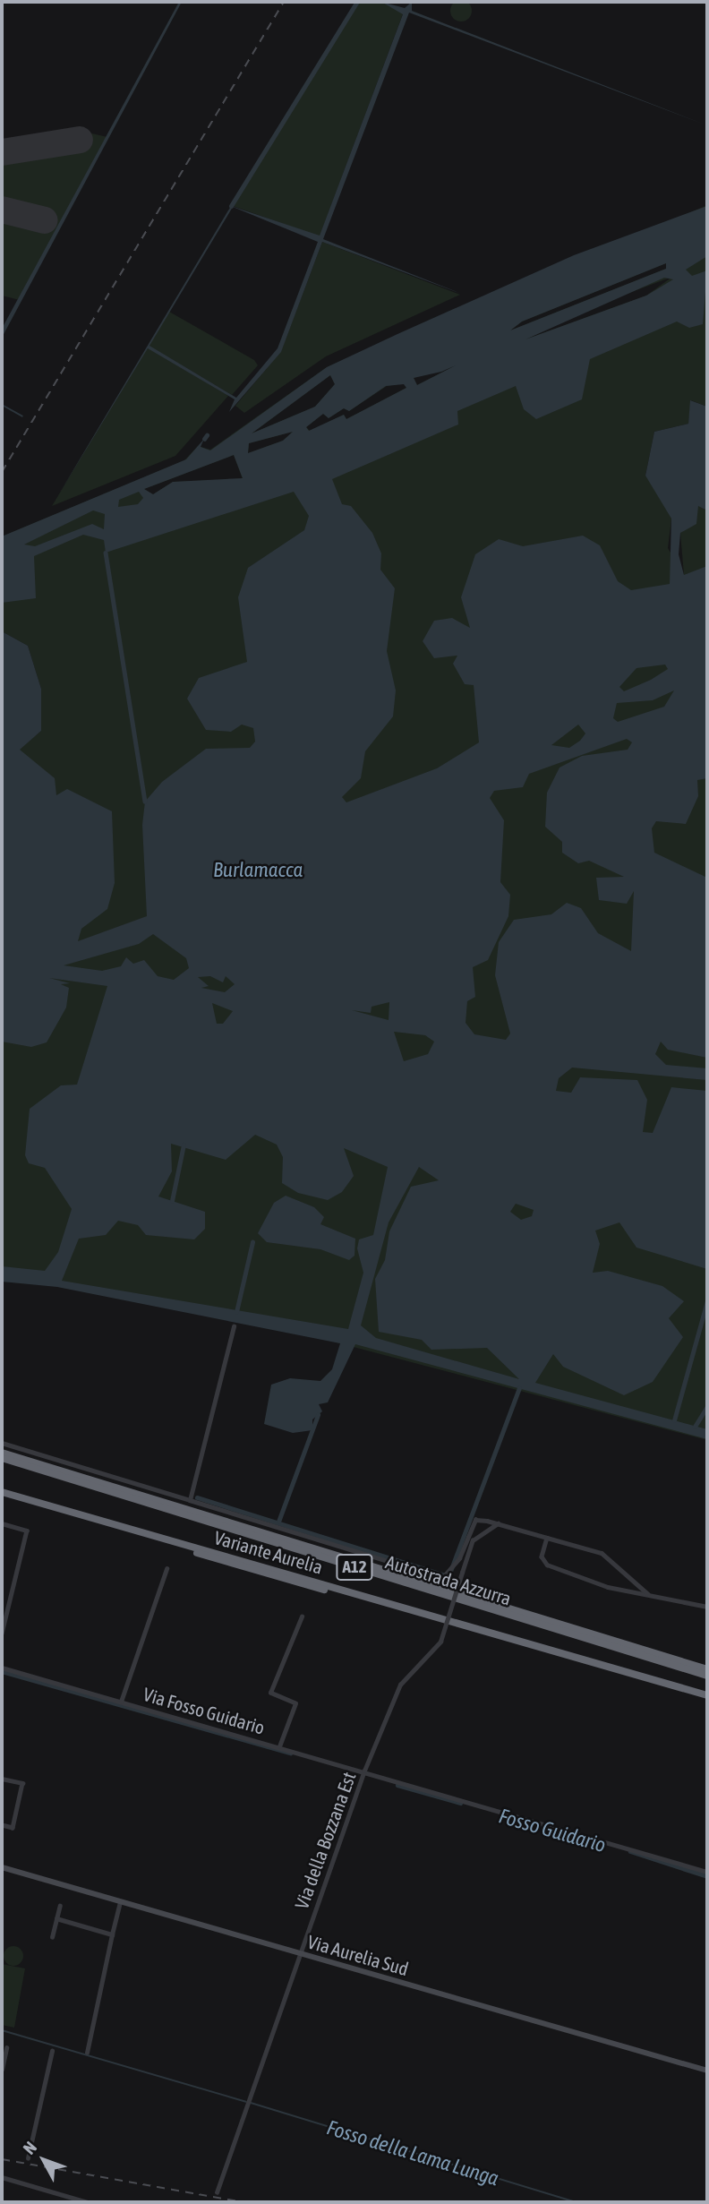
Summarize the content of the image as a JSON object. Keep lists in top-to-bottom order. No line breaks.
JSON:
{"streets":{"highway":["Variante Aurelia","A12","Autostrada Azzurra"],"main road":["Via Aurelia Sud"],"street":["Via Fosso Guidario","Via della Bozzana Est"]},"crossings":[["Via Fosso Guidario","Via della Bozzana Est"],["Via della Bozzana Est","Via Aurelia Sud"]],"water":["Burlamacca","Fosso Guidario","Fosso della Lama Lunga"],"north":"top left"}
